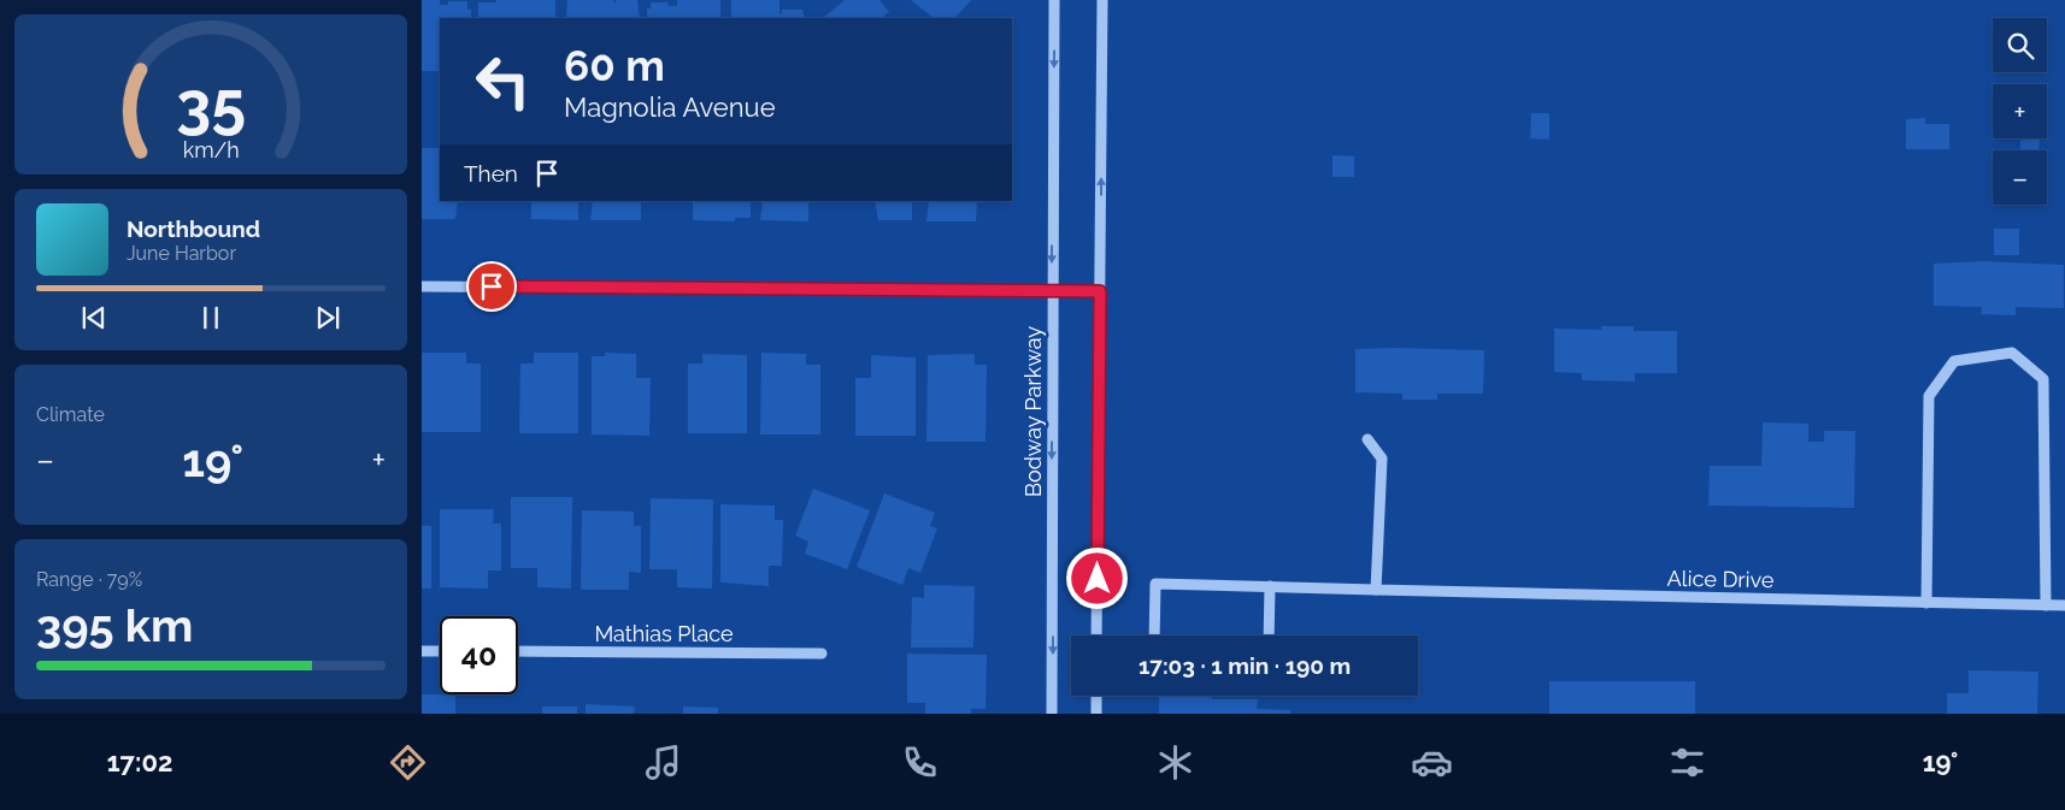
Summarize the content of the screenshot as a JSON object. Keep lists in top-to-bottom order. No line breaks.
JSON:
{"streets":{"street":["Bodway Parkway","Alice Drive","Mathias Place"]},"page":{"map_buttons":["+","−"],"turn":["60 m","Magnolia Avenue"],"then":"Then","song":["Northbound","June Harbor"],"tile":["Climate",["Range · 79%","395 km"]],"heat":["−","19°","+"],"limit":"40","trip":"17:03 · 1 min · 190 m","tabs":["17:02","19°"],"gauge":["35","km/h"]}}
